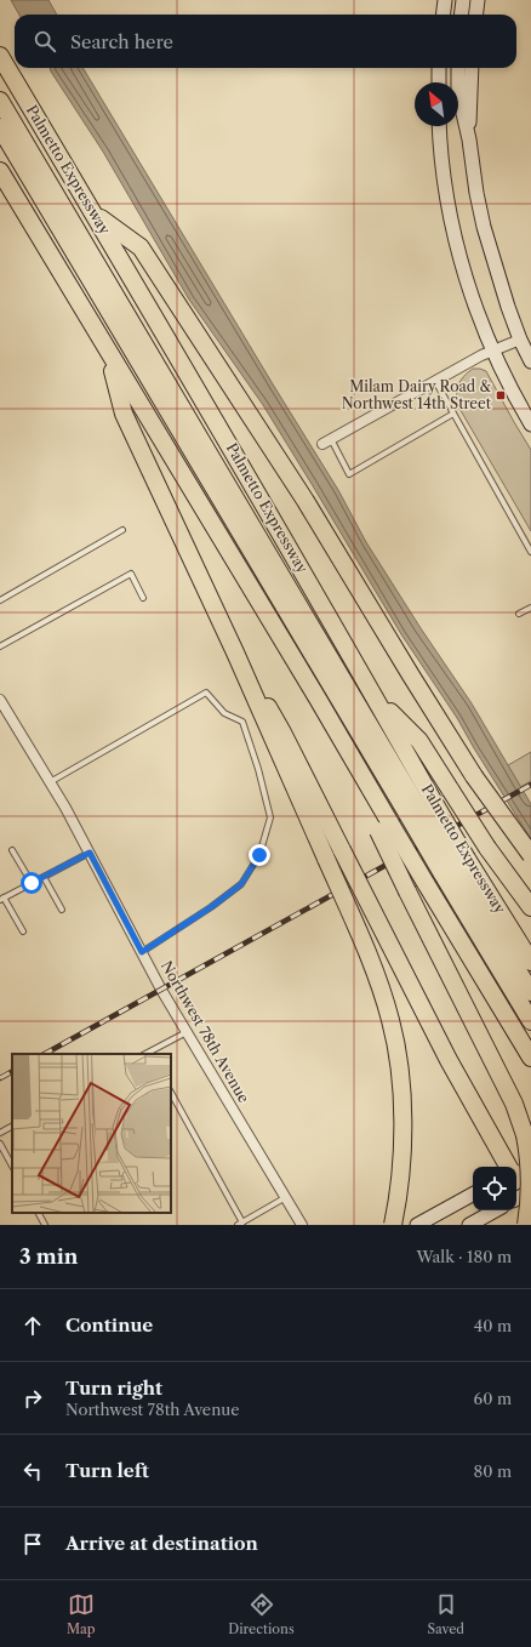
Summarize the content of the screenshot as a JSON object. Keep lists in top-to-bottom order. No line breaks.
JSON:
{"streets":{"highway":["Palmetto Expressway"],"street":["Northwest 78th Avenue"]},"places":{"transit":["Milam Dairy Road & Northwest 14th Street"]},"north":"top left","page":{"search":"Search here","heading":["3 min","Walk · 180 m"],"list":[["Continue","40 m"],["Turn right","Northwest 78th Avenue","60 m"],["Turn left","80 m"],"Arrive at destination"],"nav":["Map","Directions","Saved"]}}
